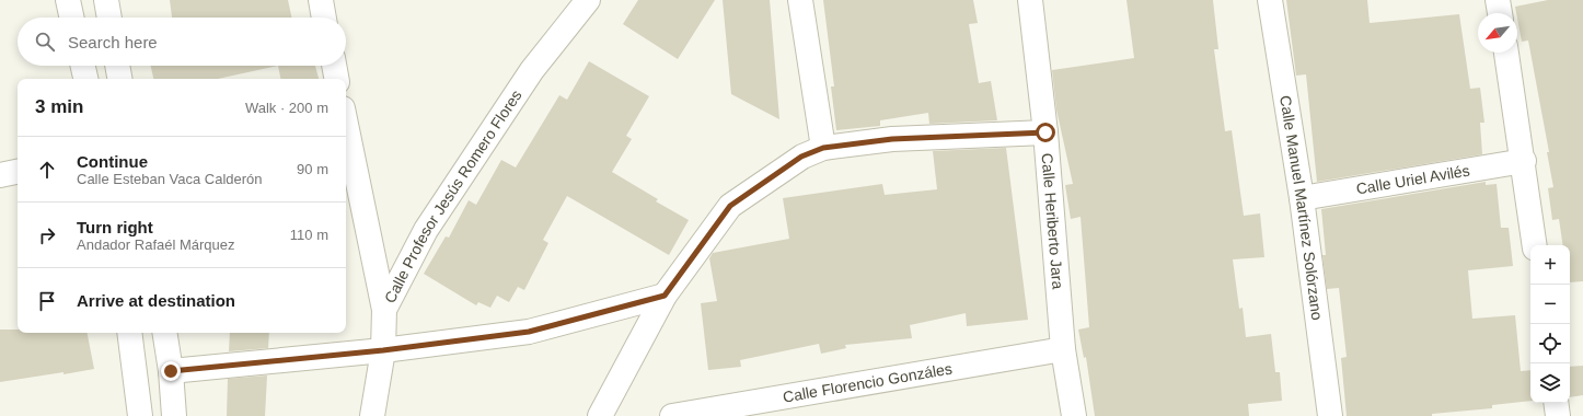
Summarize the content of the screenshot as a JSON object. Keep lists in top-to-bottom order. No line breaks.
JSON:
{"streets":{"street":["Calle Uriel Avilés","Calle Profesor Jesús Romero Flores","Calle Manuel Martínez Solórzano","Calle Heriberto Jara","Calle Florencio Gonzáles"]},"crossings":[["Calle Uriel Avilés","Calle Manuel Martínez Solórzano"],["Calle Heriberto Jara","Calle Florencio Gonzáles"]],"north":"bottom left","page":{"search":"Search here","heading":["3 min","Walk · 200 m"],"list":[["Continue","Calle Esteban Vaca Calderón","90 m"],["Turn right","Andador Rafaél Márquez","110 m"],"Arrive at destination"],"map_buttons":["+","−"]}}
